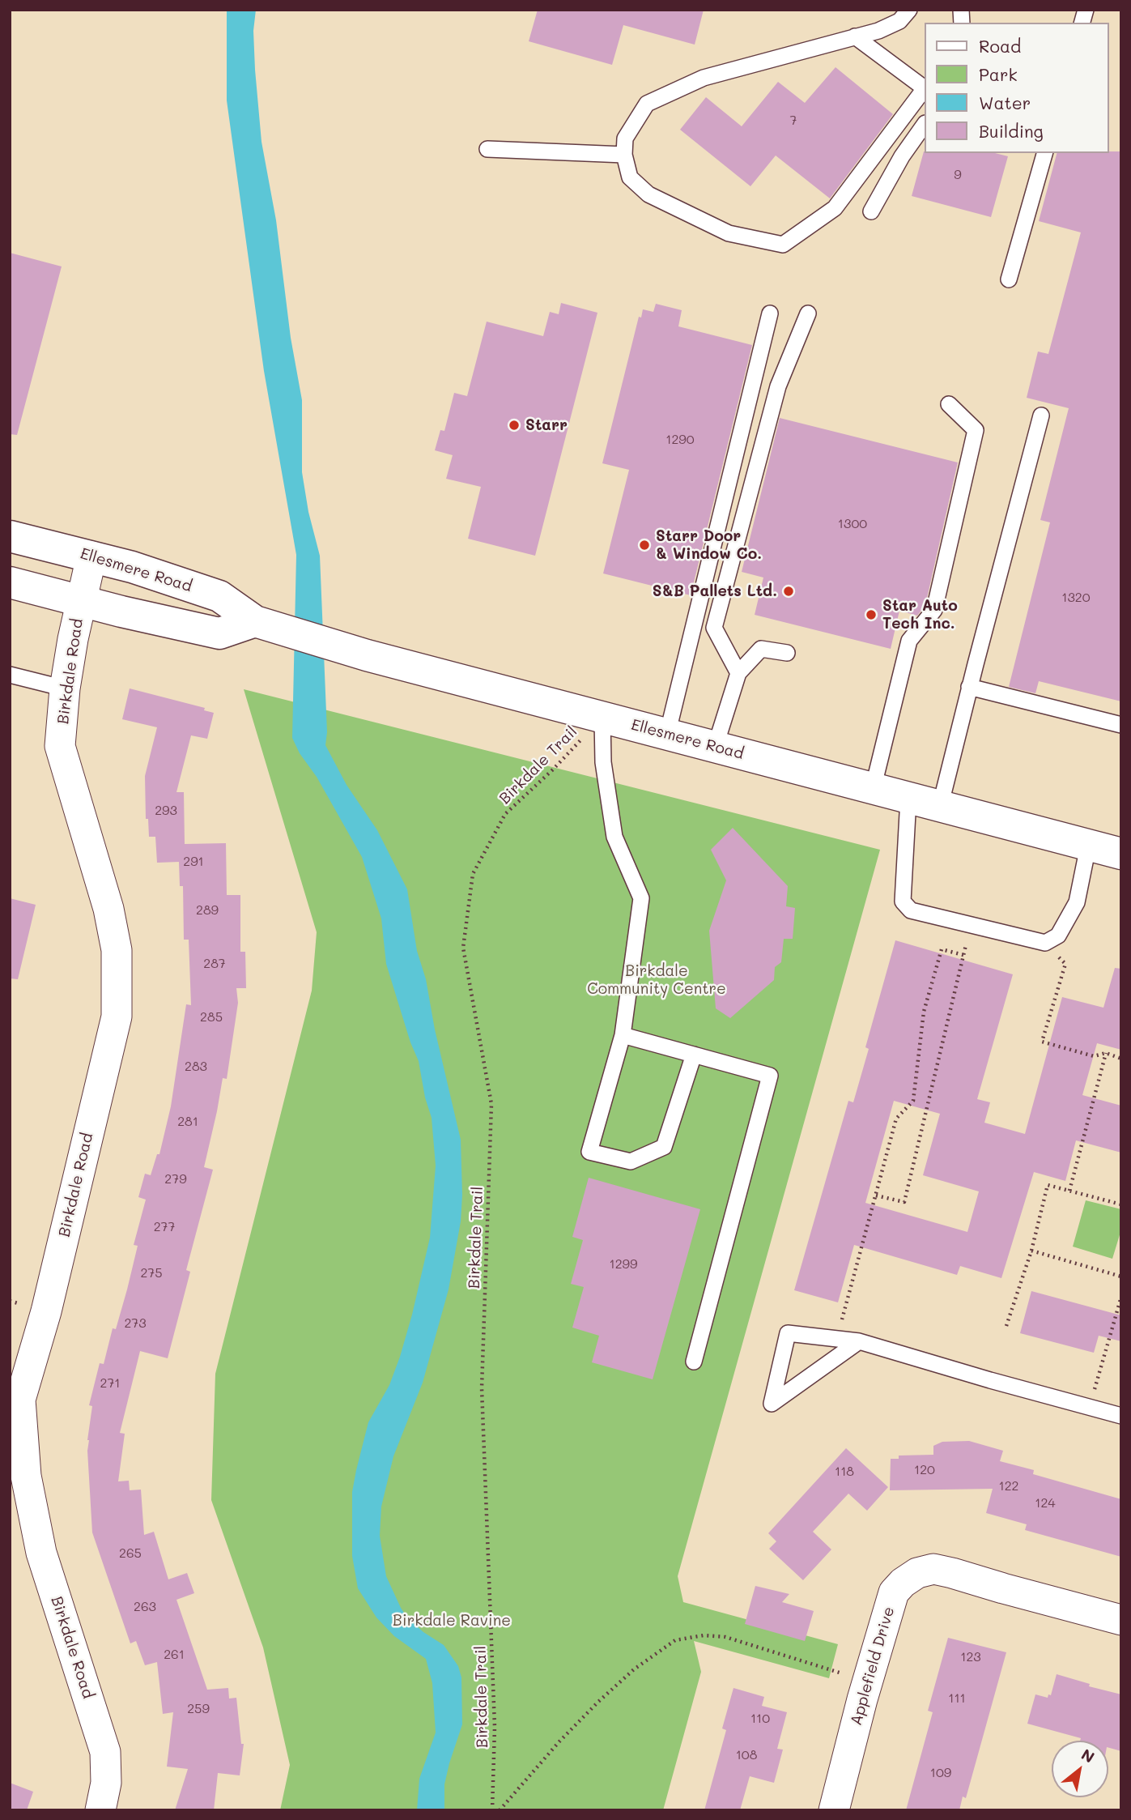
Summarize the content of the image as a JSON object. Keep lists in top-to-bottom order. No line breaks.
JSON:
{"streets":{"main road":["Ellesmere Road"],"street":["Birkdale Road","Applefield Drive"],"path":["Birkdale Trail"]},"crossings":[["Ellesmere Road","Birkdale Road"],["Ellesmere Road","Birkdale Trail"]],"parks":["Birkdale Community Centre","Birkdale Ravine"],"places":["Starr","Starr Door & Window Co.","S&B Pallets Ltd.","Star Auto Tech Inc."],"house_numbers":["7","9","1290","1300","1320","293","291","289","287","285","283","281","279","277","1299","275","273","271","120","118","122","124","265","263","261","123","111","259","110","108","109"],"legend":["Road","Park","Water","Building"],"north":"top right"}
